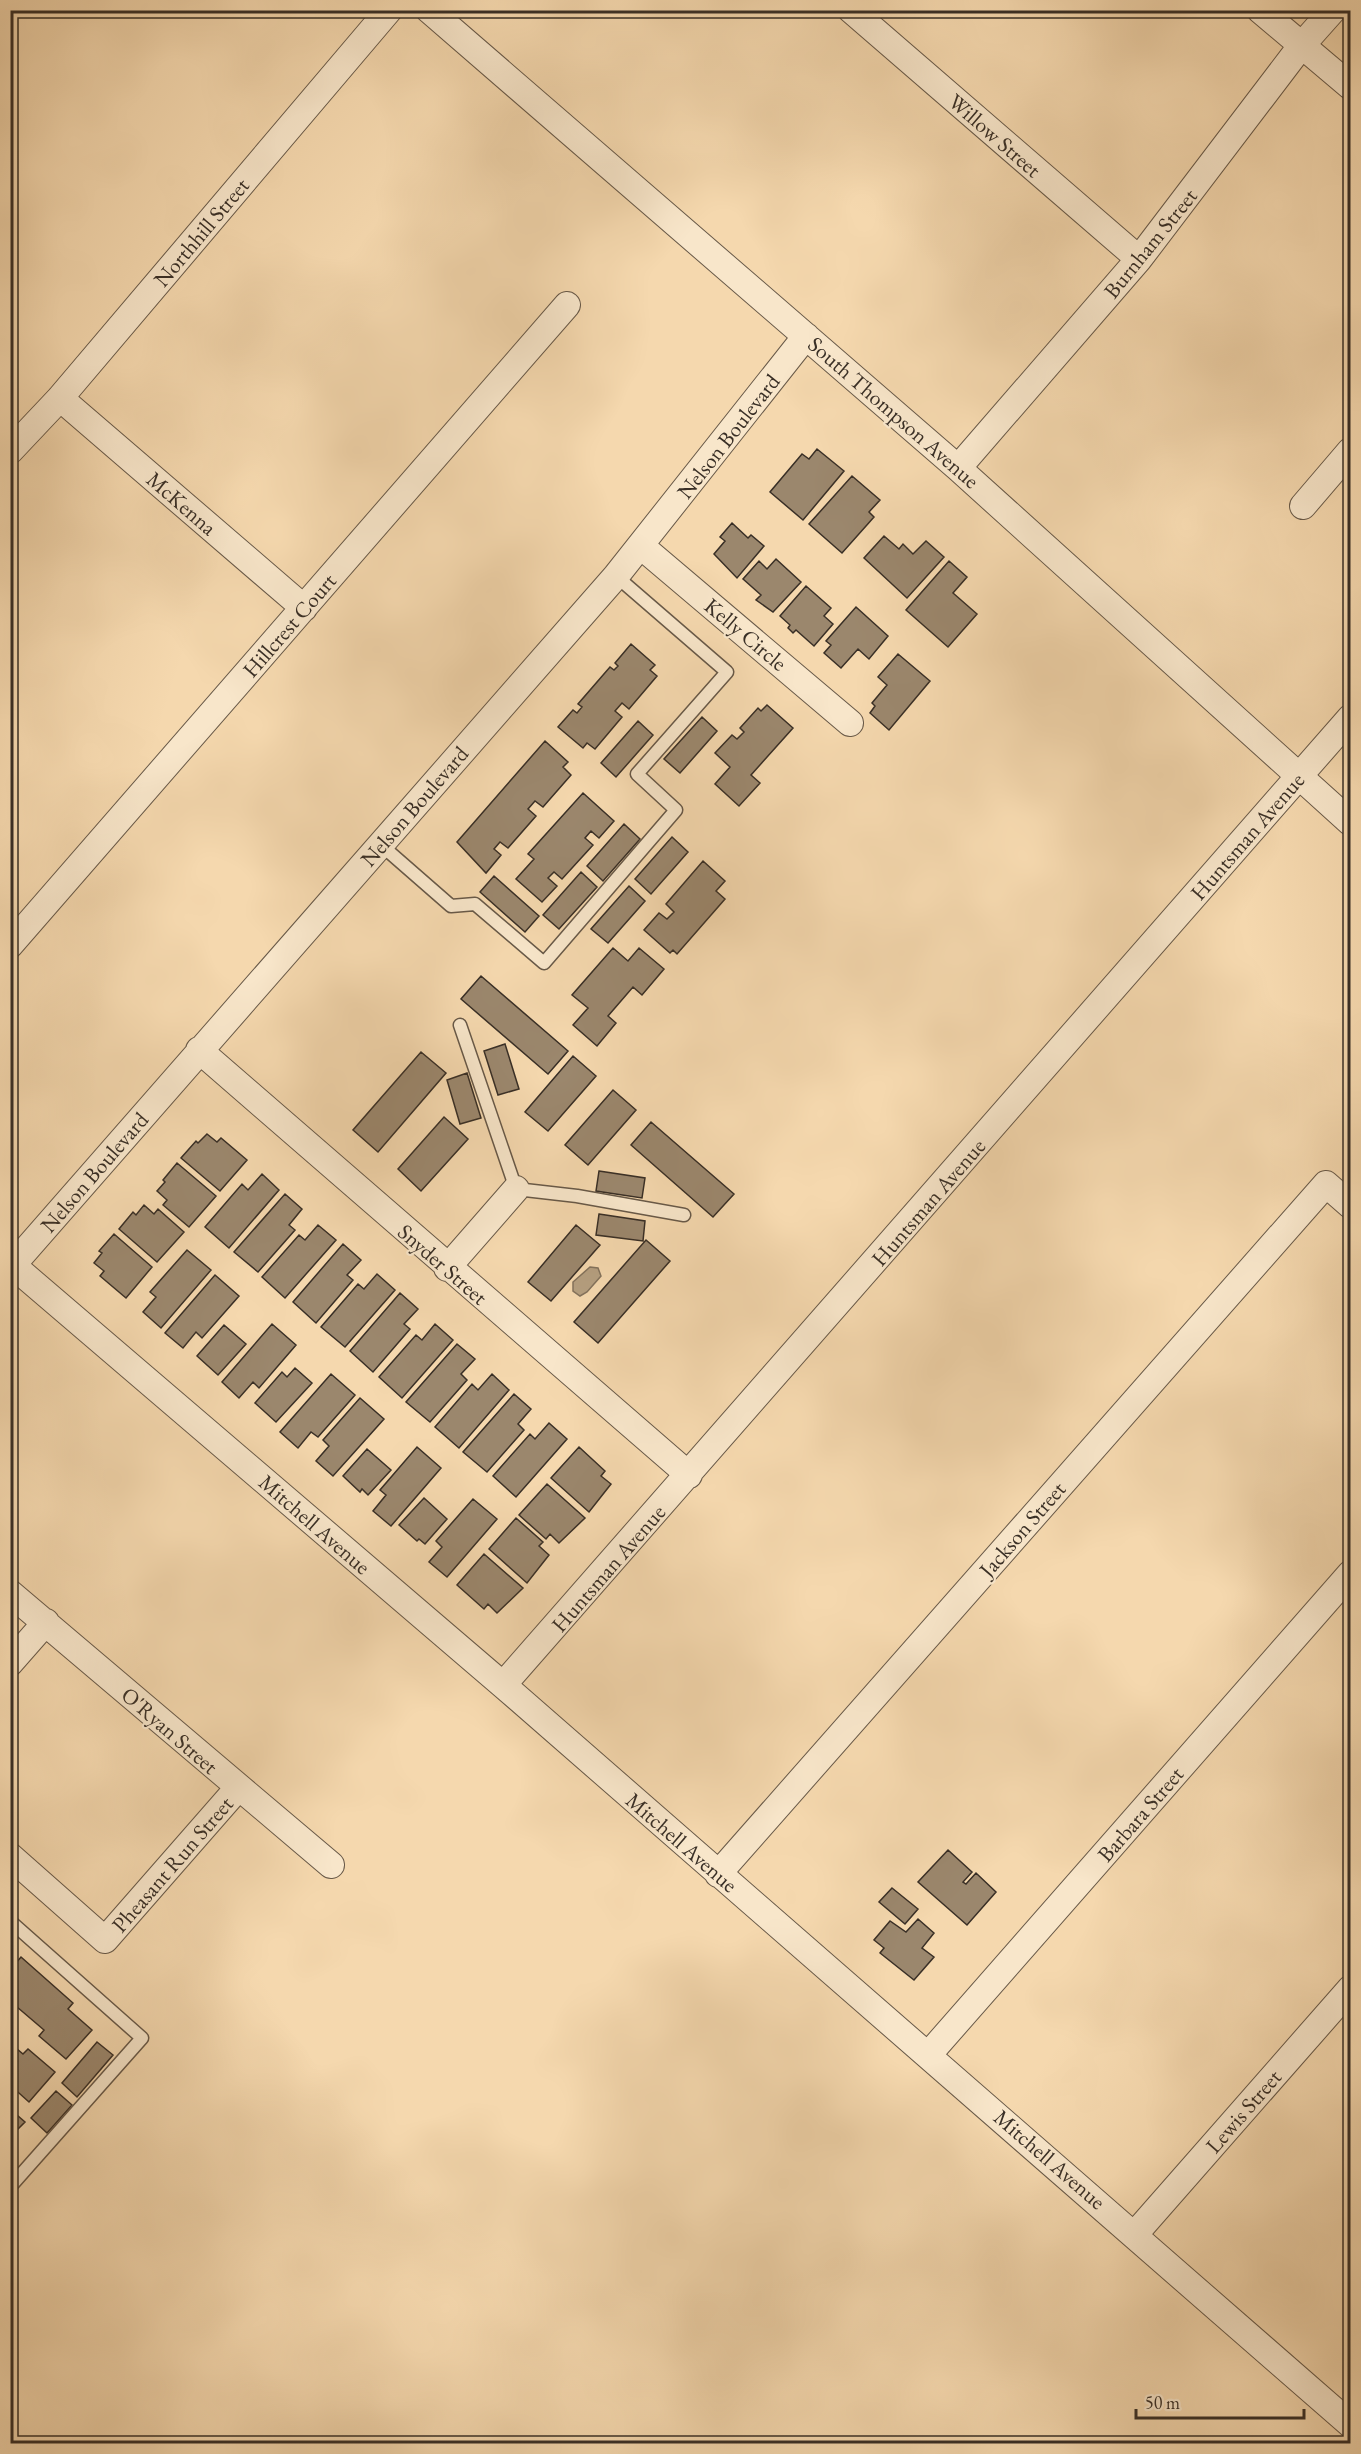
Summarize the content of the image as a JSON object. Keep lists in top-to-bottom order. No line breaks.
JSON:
{"streets":{"street":["Willow Street","Northhill Street","Burnham Street","South Thompson Avenue","Nelson Boulevard","McKenna","Hillcrest Court","Kelly Circle","Huntsman Avenue","Snyder Street","Mitchell Avenue","Jackson Street","O'Ryan Street","Barbara Street","Pheasant Run Street","Lewis Street"]},"crossings":[["Willow Street","Burnham Street"],["Northhill Street","McKenna"],["Burnham Street","South Thompson Avenue"],["South Thompson Avenue","Nelson Boulevard"],["South Thompson Avenue","Huntsman Avenue"],["Nelson Boulevard","Kelly Circle"],["Nelson Boulevard","Snyder Street"],["Nelson Boulevard","Mitchell Avenue"],["McKenna","Hillcrest Court"],["Huntsman Avenue","Snyder Street"],["Huntsman Avenue","Mitchell Avenue"],["Mitchell Avenue","Jackson Street"],["Mitchell Avenue","Barbara Street"],["Mitchell Avenue","Lewis Street"],["O'Ryan Street","Pheasant Run Street"]],"scale_bar":"50 m"}
